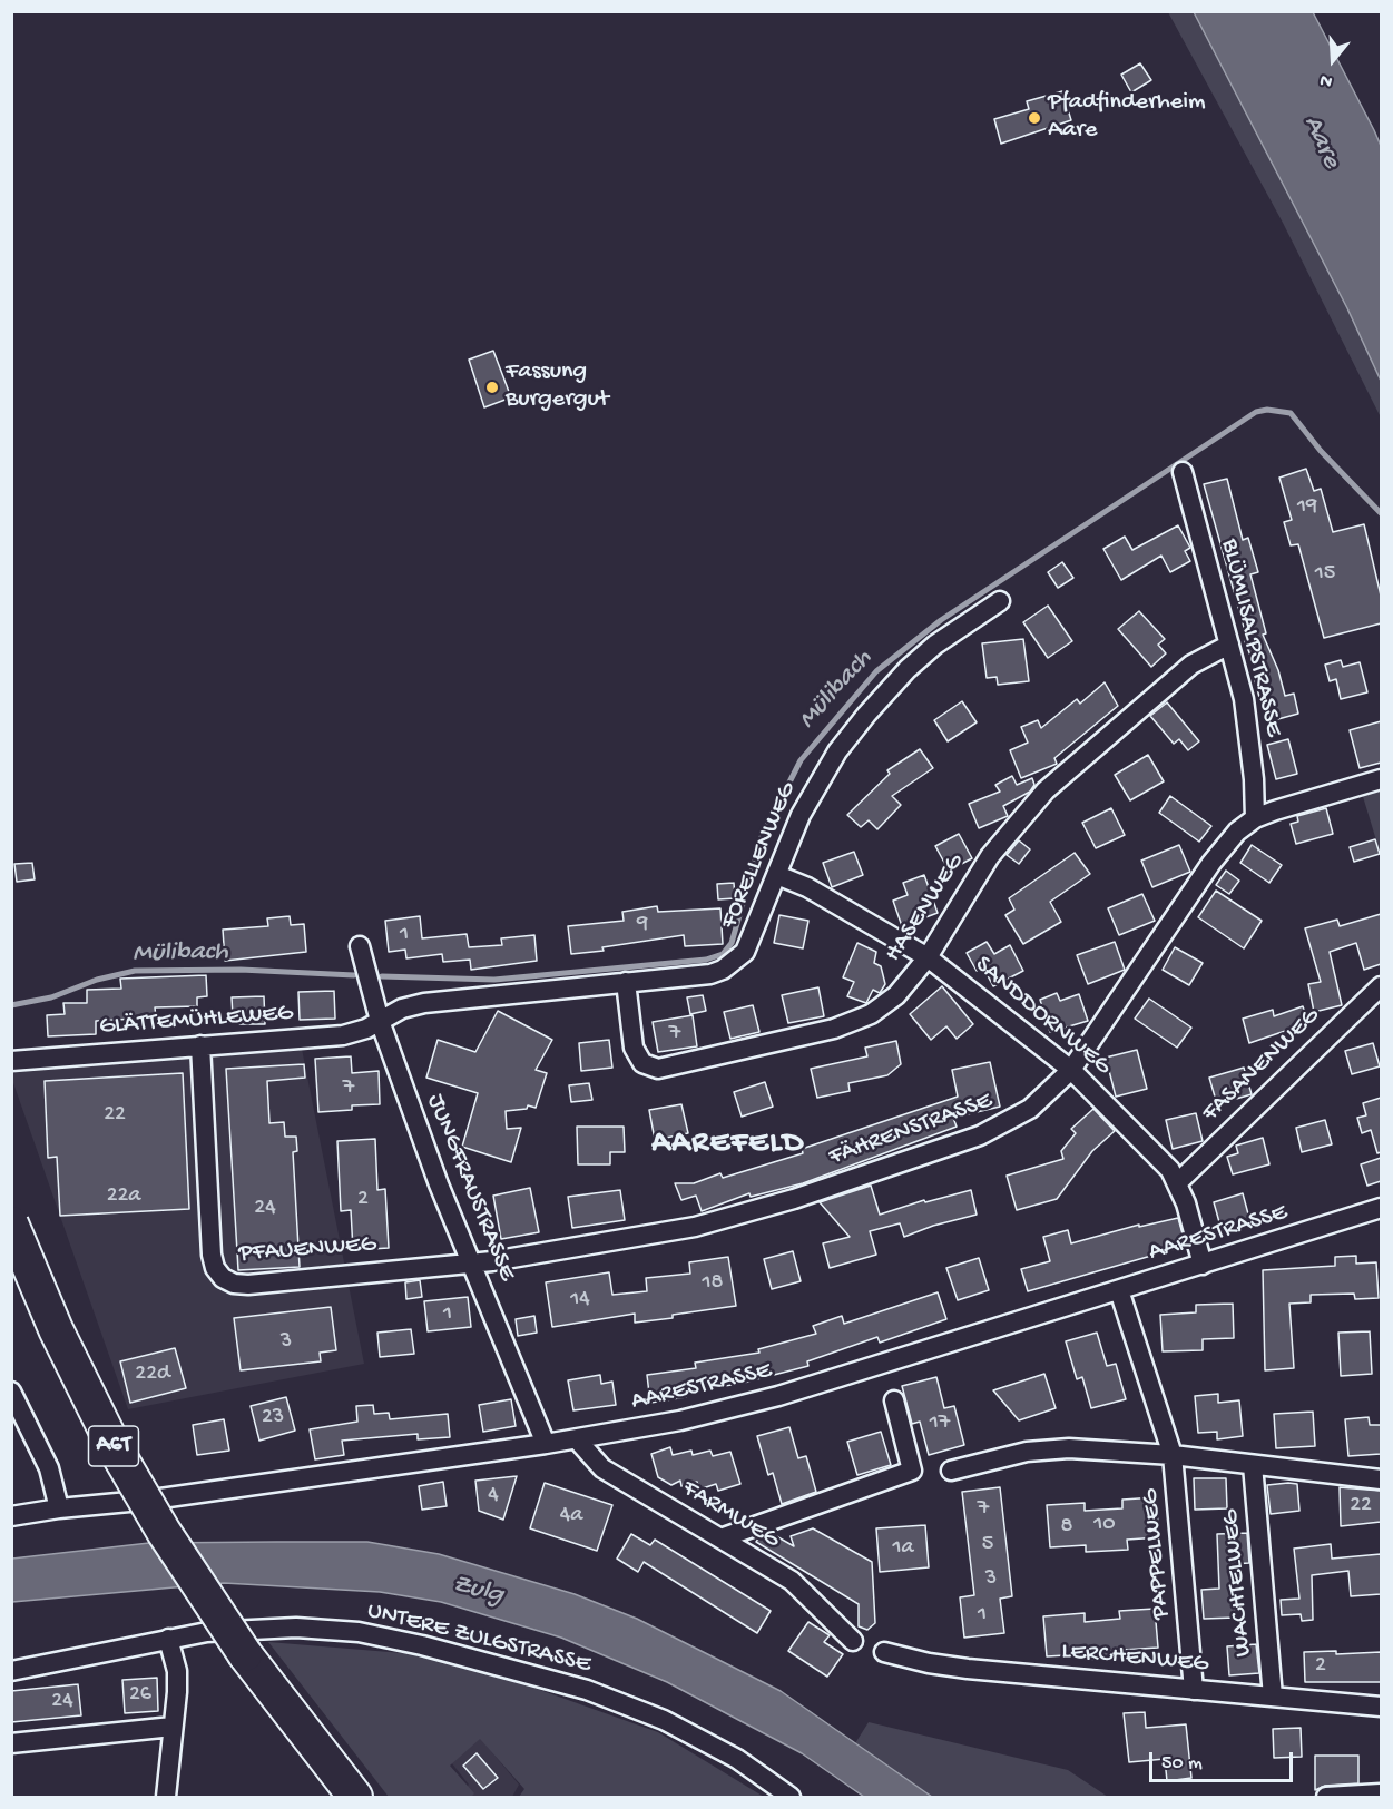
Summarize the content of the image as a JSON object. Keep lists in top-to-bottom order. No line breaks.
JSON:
{"streets":{"highway":["A6T"],"street":["BLÜMLISALPSTRASSE","FORELLENWEG","HASENWEG","SANDDORNWEG","GLÄTTEMÜHLEWEG","FASANENWEG","FÄHRENSTRASSE","JUNGFRAUSTRASSE","AARESTRASSE","PFAUENWEG","FARMWEG","PAPPELWEG","WACHTELWEG","UNTERE ZULGSTRASSE","LERCHENWEG"]},"crossings":[["BLÜMLISALPSTRASSE","HASENWEG"],["BLÜMLISALPSTRASSE","FÄHRENSTRASSE"],["FORELLENWEG","HASENWEG"],["FORELLENWEG","SANDDORNWEG"],["FORELLENWEG","GLÄTTEMÜHLEWEG"],["FORELLENWEG","JUNGFRAUSTRASSE"],["HASENWEG","SANDDORNWEG"],["SANDDORNWEG","FASANENWEG"],["SANDDORNWEG","FÄHRENSTRASSE"],["SANDDORNWEG","AARESTRASSE"],["GLÄTTEMÜHLEWEG","JUNGFRAUSTRASSE"],["GLÄTTEMÜHLEWEG","PFAUENWEG"],["FÄHRENSTRASSE","JUNGFRAUSTRASSE"],["FÄHRENSTRASSE","PFAUENWEG"],["JUNGFRAUSTRASSE","AARESTRASSE"],["JUNGFRAUSTRASSE","PFAUENWEG"],["AARESTRASSE","FARMWEG"],["AARESTRASSE","PAPPELWEG"],["PAPPELWEG","WACHTELWEG"],["PAPPELWEG","LERCHENWEG"],["WACHTELWEG","LERCHENWEG"]],"districts":["AAREFELD"],"water":["Aare","Mülibach","Zulg"],"places":["Pfadfinderheim Aare","Fassung Burgergut"],"house_numbers":["19","15","9","1","7","7","22","22a","2","24","18","14","1","3","22d","23","17","4","22","7","4a","10","8","5","1a","3","1","2","26","24"],"scale_bar":"50 m","north":"bottom"}
